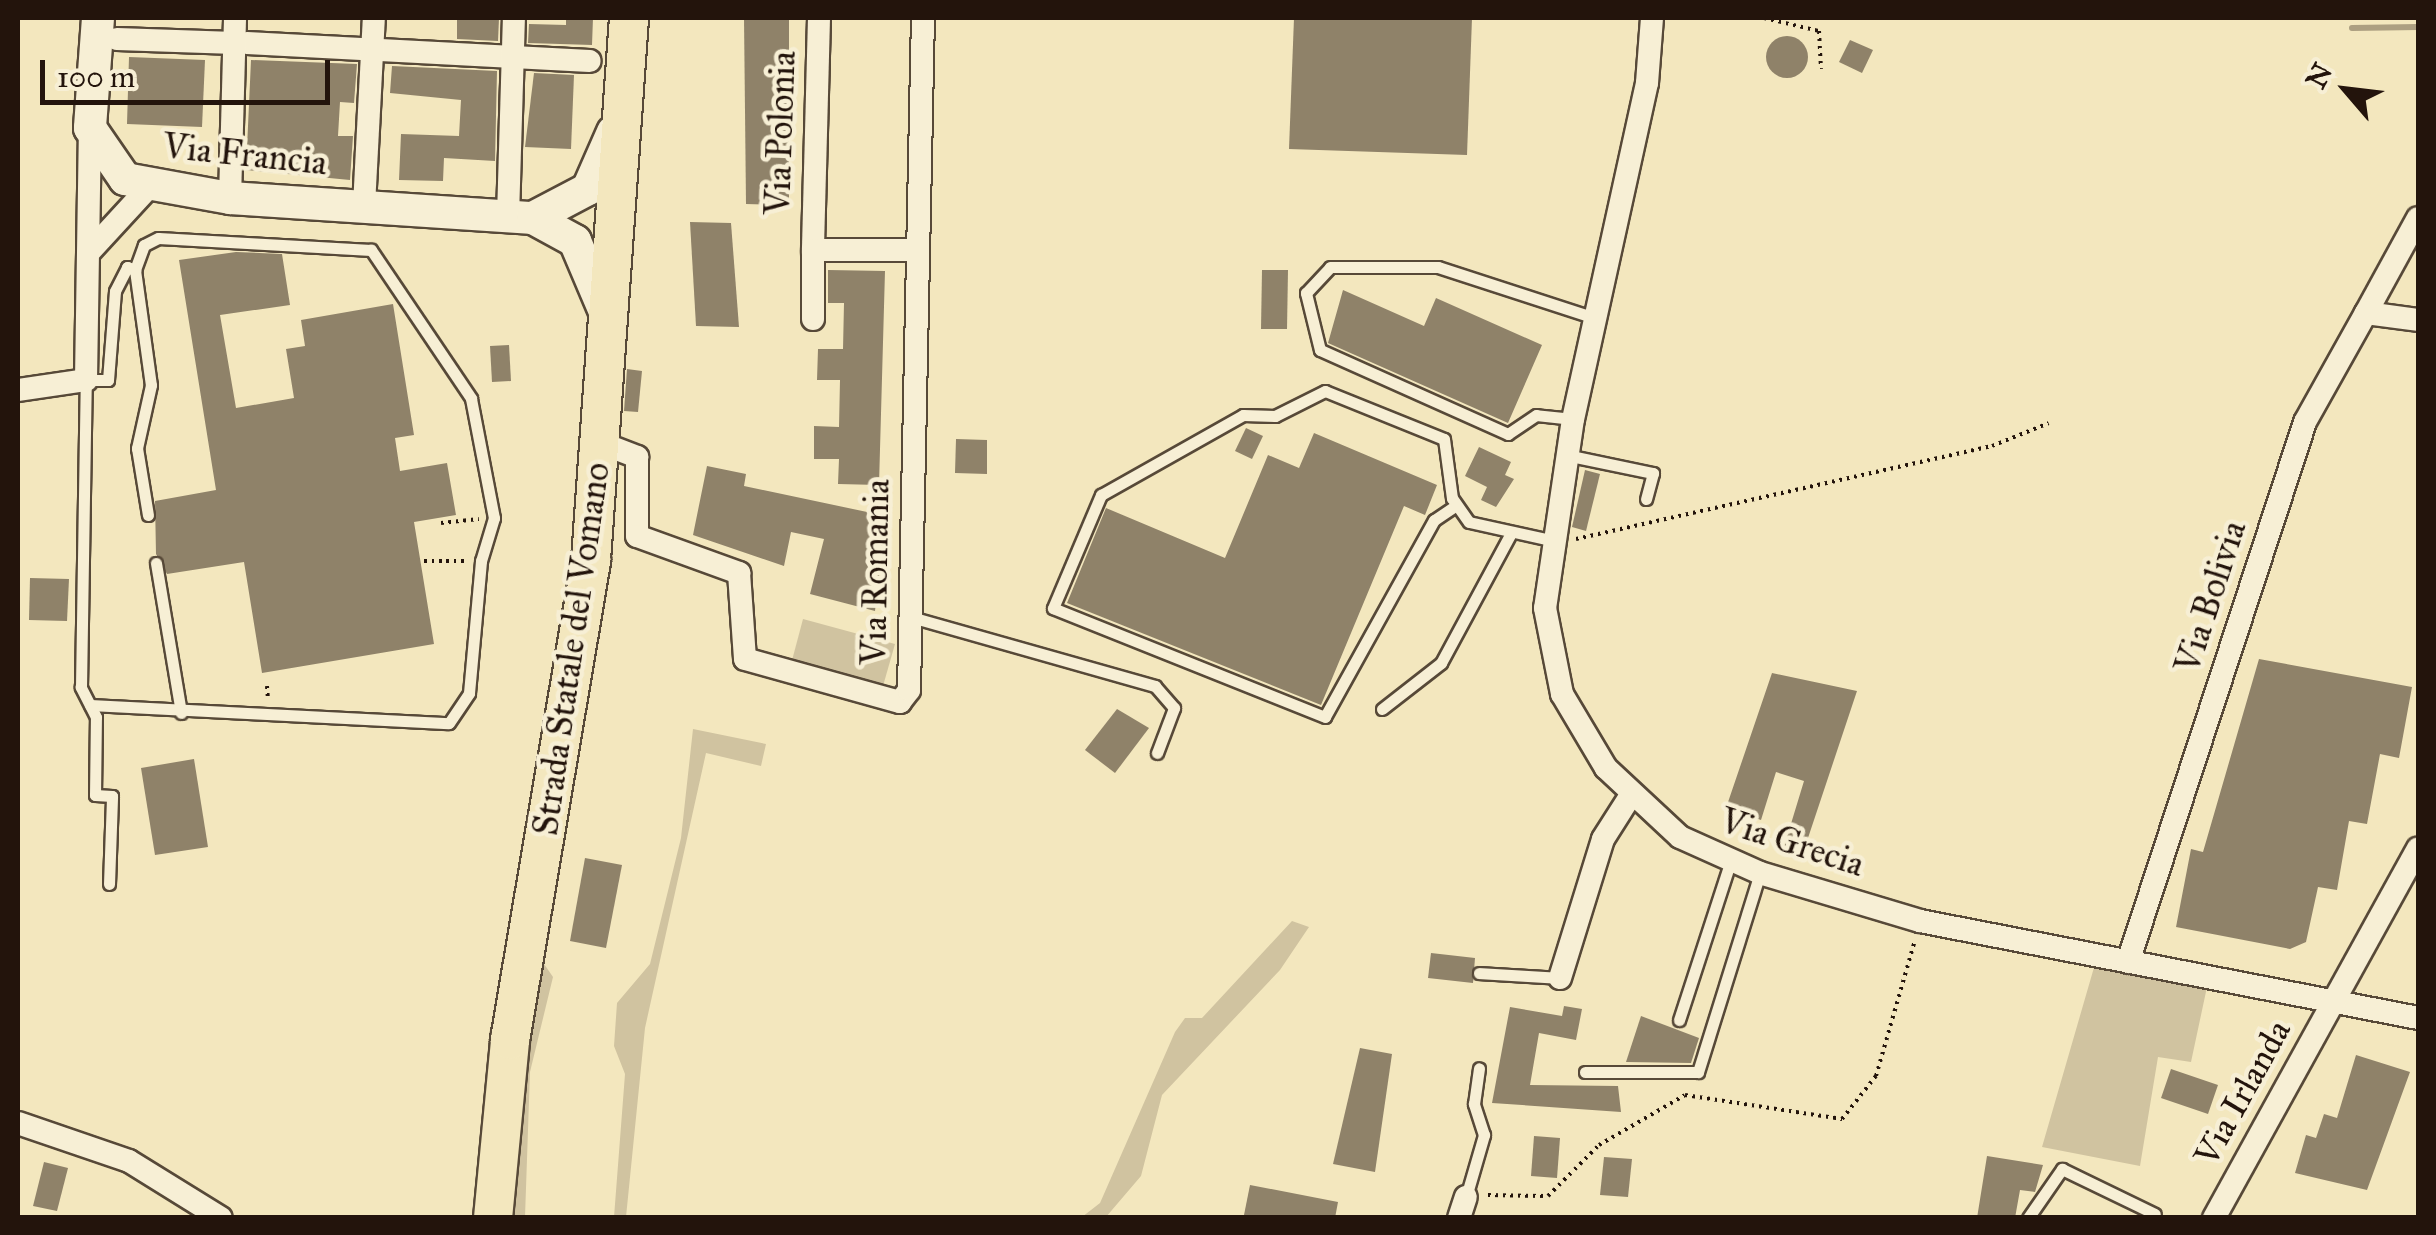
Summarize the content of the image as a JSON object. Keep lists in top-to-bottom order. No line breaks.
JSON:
{"streets":{"main road":["Via Francia","Strada Statale del Vomano"],"street":["Via Polonia","Via Romania","Via Bolivia","Via Grecia","Via Irlanda"]},"crossings":[["Via Polonia","Via Romania"],["Via Francia","Strada Statale del Vomano"],["Via Romania","Strada Statale del Vomano"],["Via Bolivia","Via Grecia"],["Via Grecia","Via Irlanda"]],"scale_bar":"100 m","north":"top left"}
